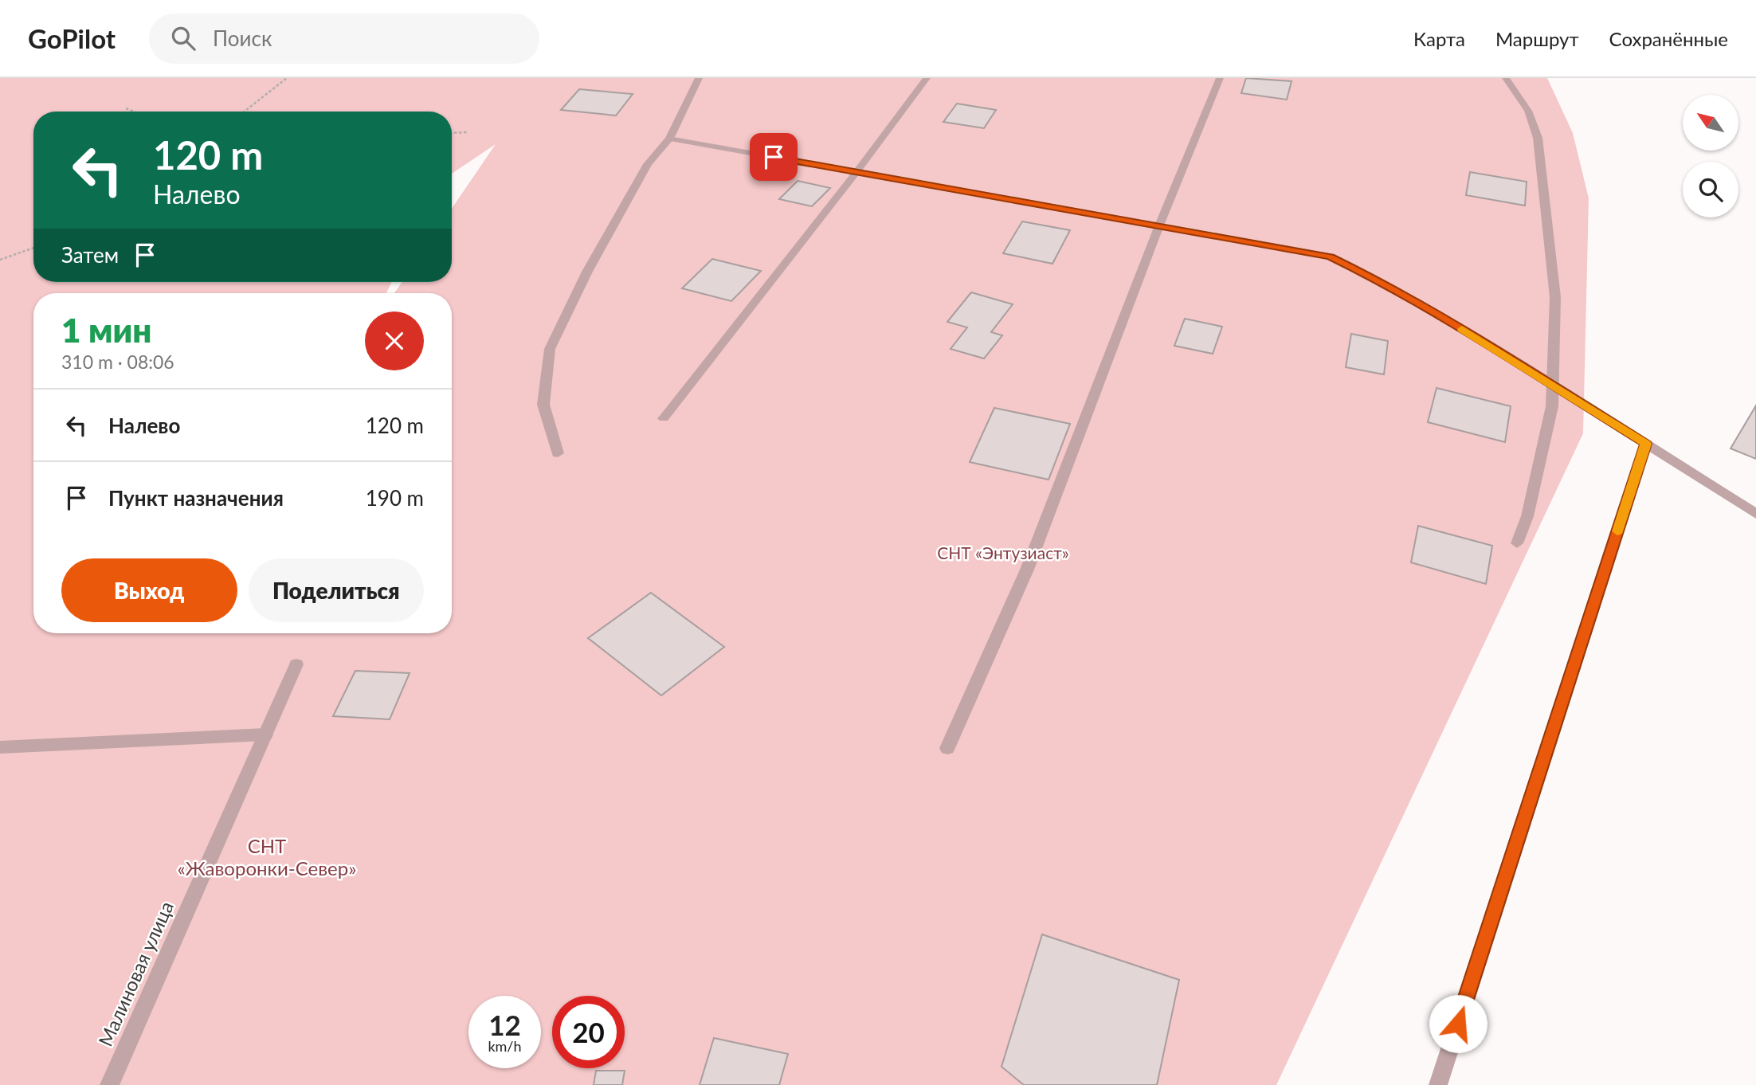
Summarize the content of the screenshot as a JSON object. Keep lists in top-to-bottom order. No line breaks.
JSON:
{"streets":{"street":["Малиновая улица"]},"parks":["СНТ «Энтузиаст»","СНТ «Жаворонки-Север»"],"north":"top left","page":{"header":"GoPilot","search":"Поиск","nav":["Карта","Маршрут","Сохранённые"],"turn":["120 m","Налево"],"then":"Затем","heading":["1 мин","310 m · 08:06"],"list":[{"name":"Налево","value":"120 m"},{"name":"Пункт назначения","value":"190 m"}],"buttons":["Выход","Поделиться"],"speed":"12 km/h","limit":"20"}}
